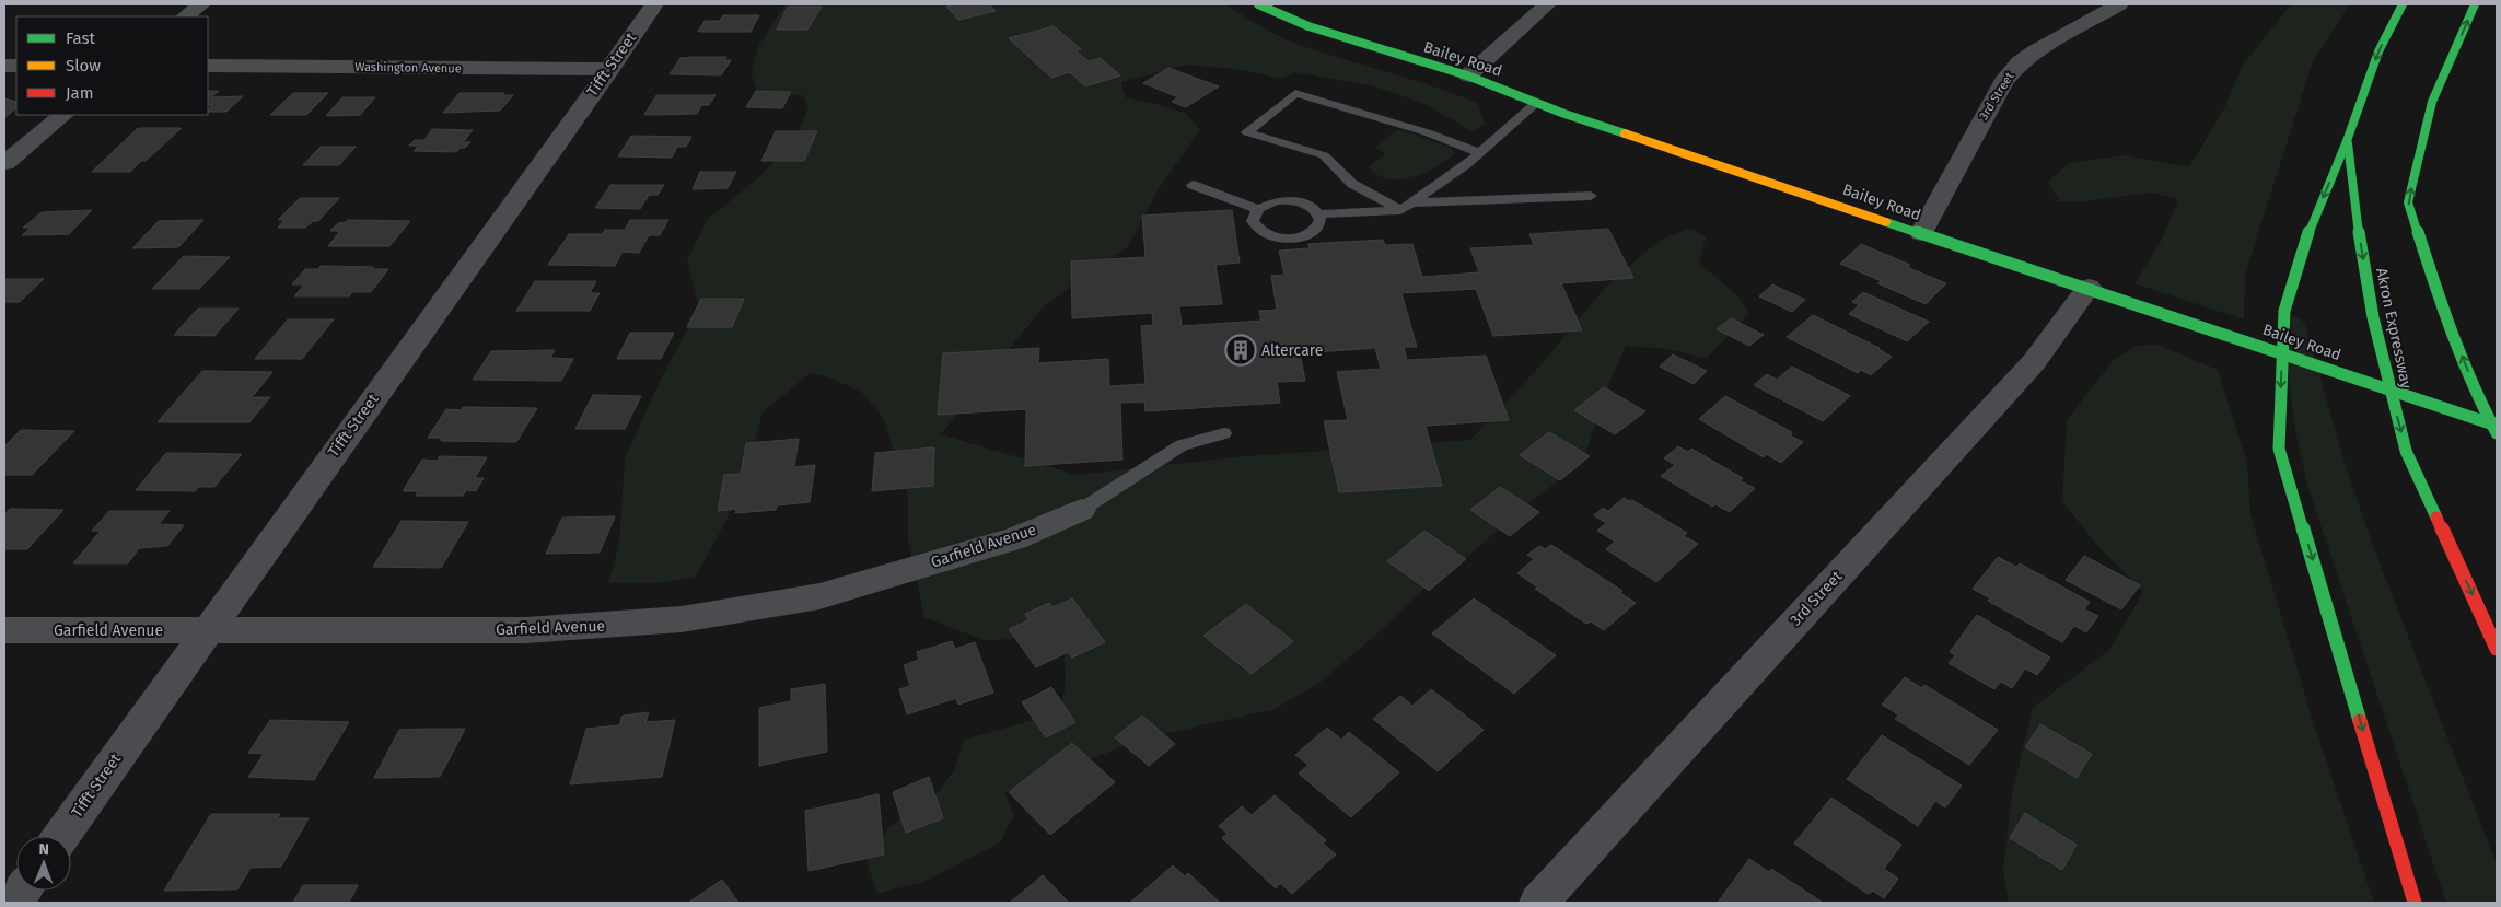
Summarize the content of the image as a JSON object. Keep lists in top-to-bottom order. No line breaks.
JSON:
{"streets":{"main road":["Bailey Road","Akron Expressway"],"street":["Tifft Street","Washington Avenue","3rd Street","Garfield Avenue"]},"crossings":[["Bailey Road","3rd Street"],["Tifft Street","Washington Avenue"],["Tifft Street","Garfield Avenue"]],"places":{"building":["Altercare"]},"legend":["Fast","Slow","Jam"],"north":"top"}
